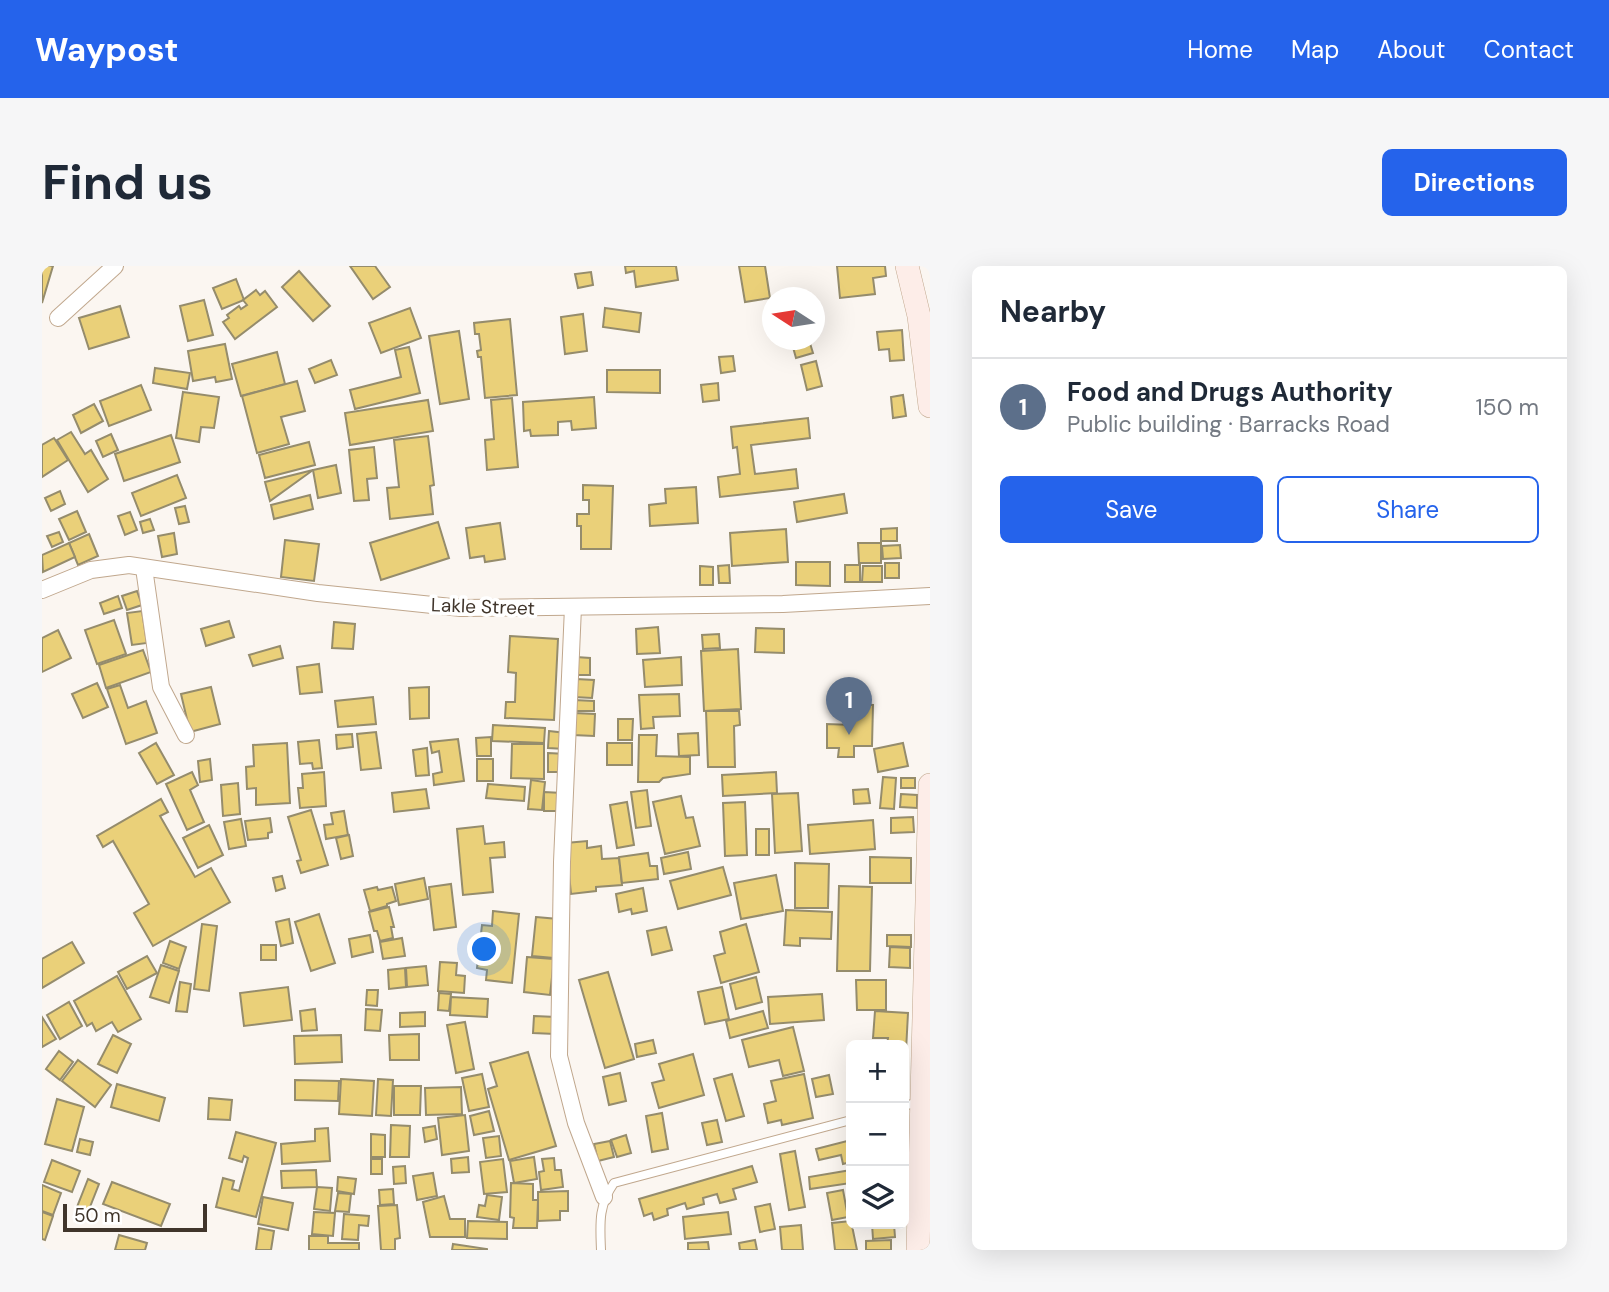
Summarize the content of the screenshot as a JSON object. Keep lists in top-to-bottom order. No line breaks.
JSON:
{"streets":{"street":["Lakle Street"]},"scale_bar":"50 m","north":"left","page":{"header":"Waypost","nav":["Home","Map","About","Contact"],"buttons":["Directions",["Save","Share"]],"title":"Find us","heading":"Nearby","list":[{"mark":"1","name":"Food and Drugs Authority","note":"Public building · Barracks Road","value":"150 m"}],"pins":"1","map_buttons":["+","−"],"scale":"50 m"}}
